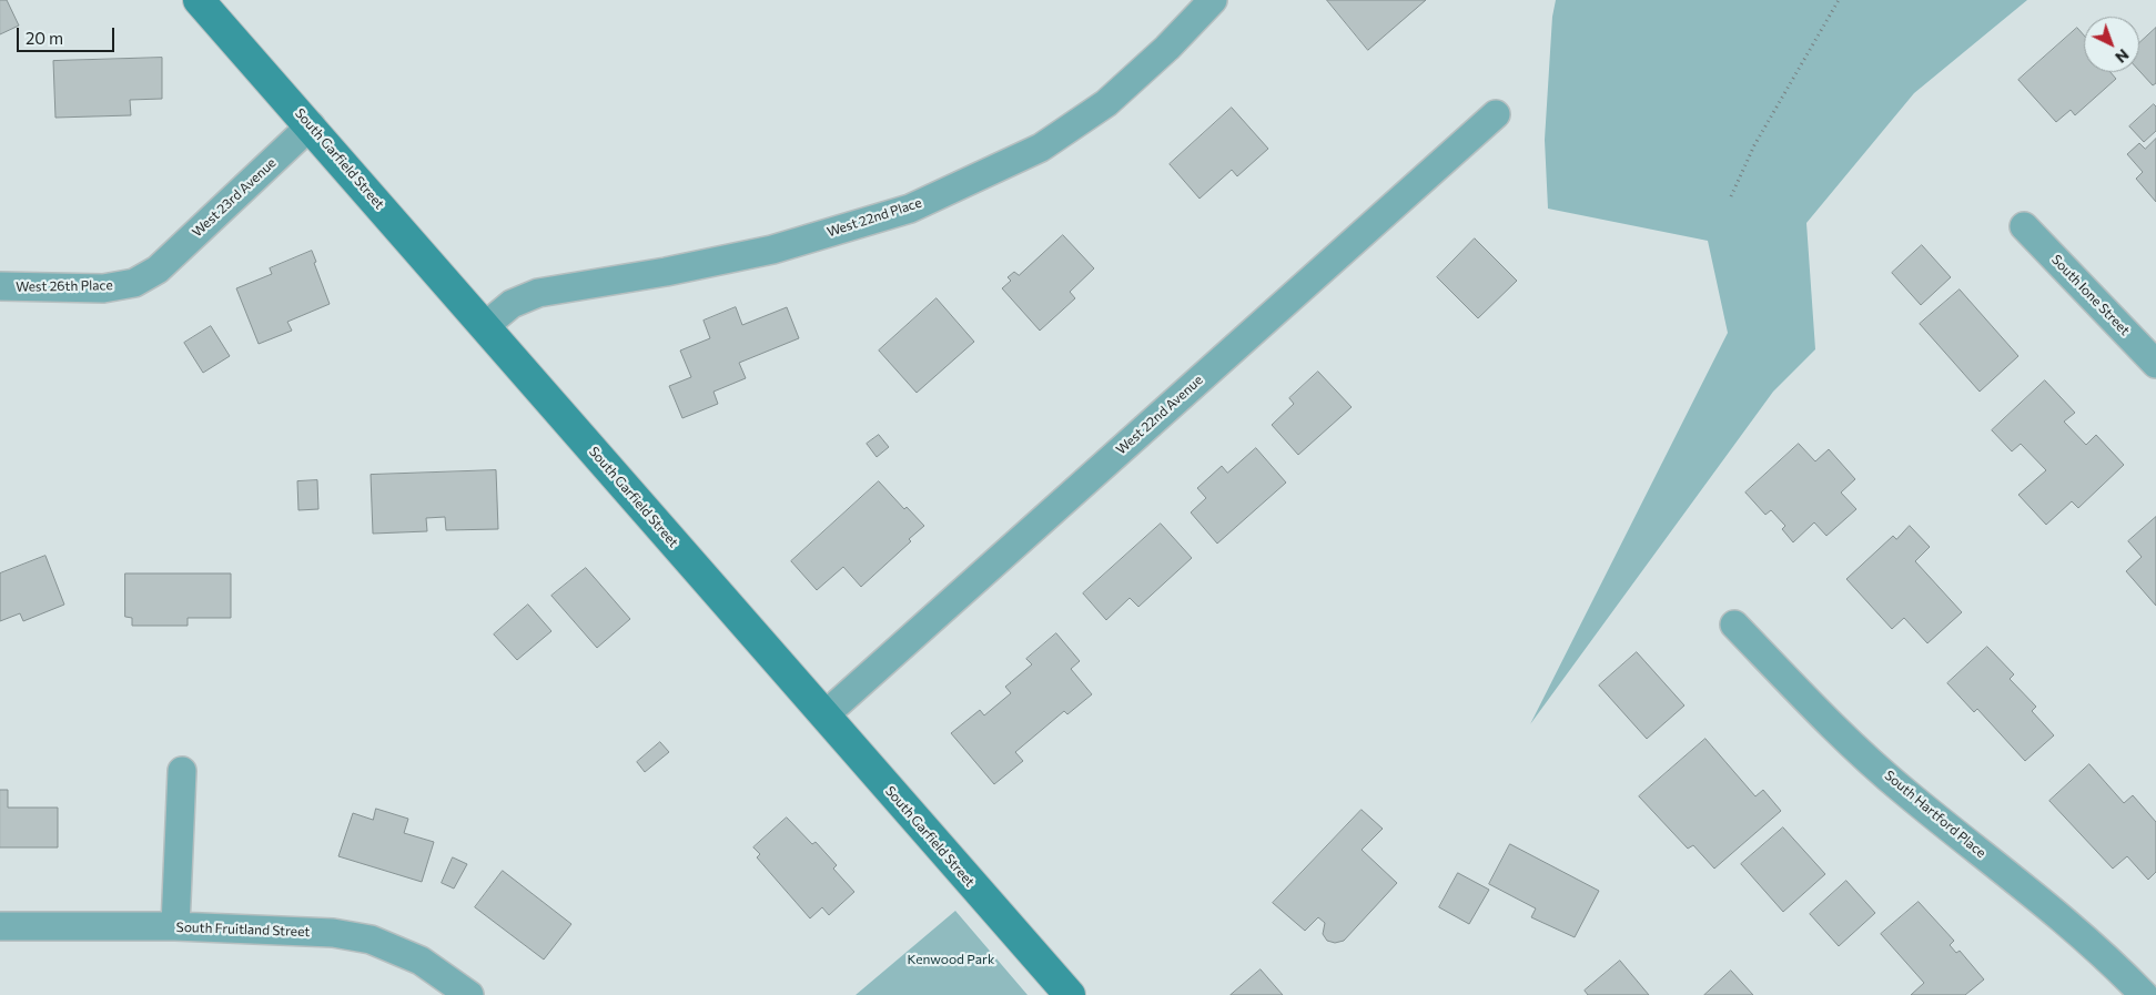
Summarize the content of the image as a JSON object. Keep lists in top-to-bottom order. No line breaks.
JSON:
{"streets":{"street":["South Garfield Street","West 23rd Avenue","West 22nd Place","West 26th Place","South Ione Street","West 22nd Avenue","South Hartford Place","South Fruitland Street"]},"crossings":[["South Garfield Street","West 23rd Avenue"],["South Garfield Street","West 22nd Place"],["South Garfield Street","West 22nd Avenue"],["West 23rd Avenue","West 26th Place"]],"parks":["Kenwood Park"],"scale_bar":"20 m","north":"bottom right"}
